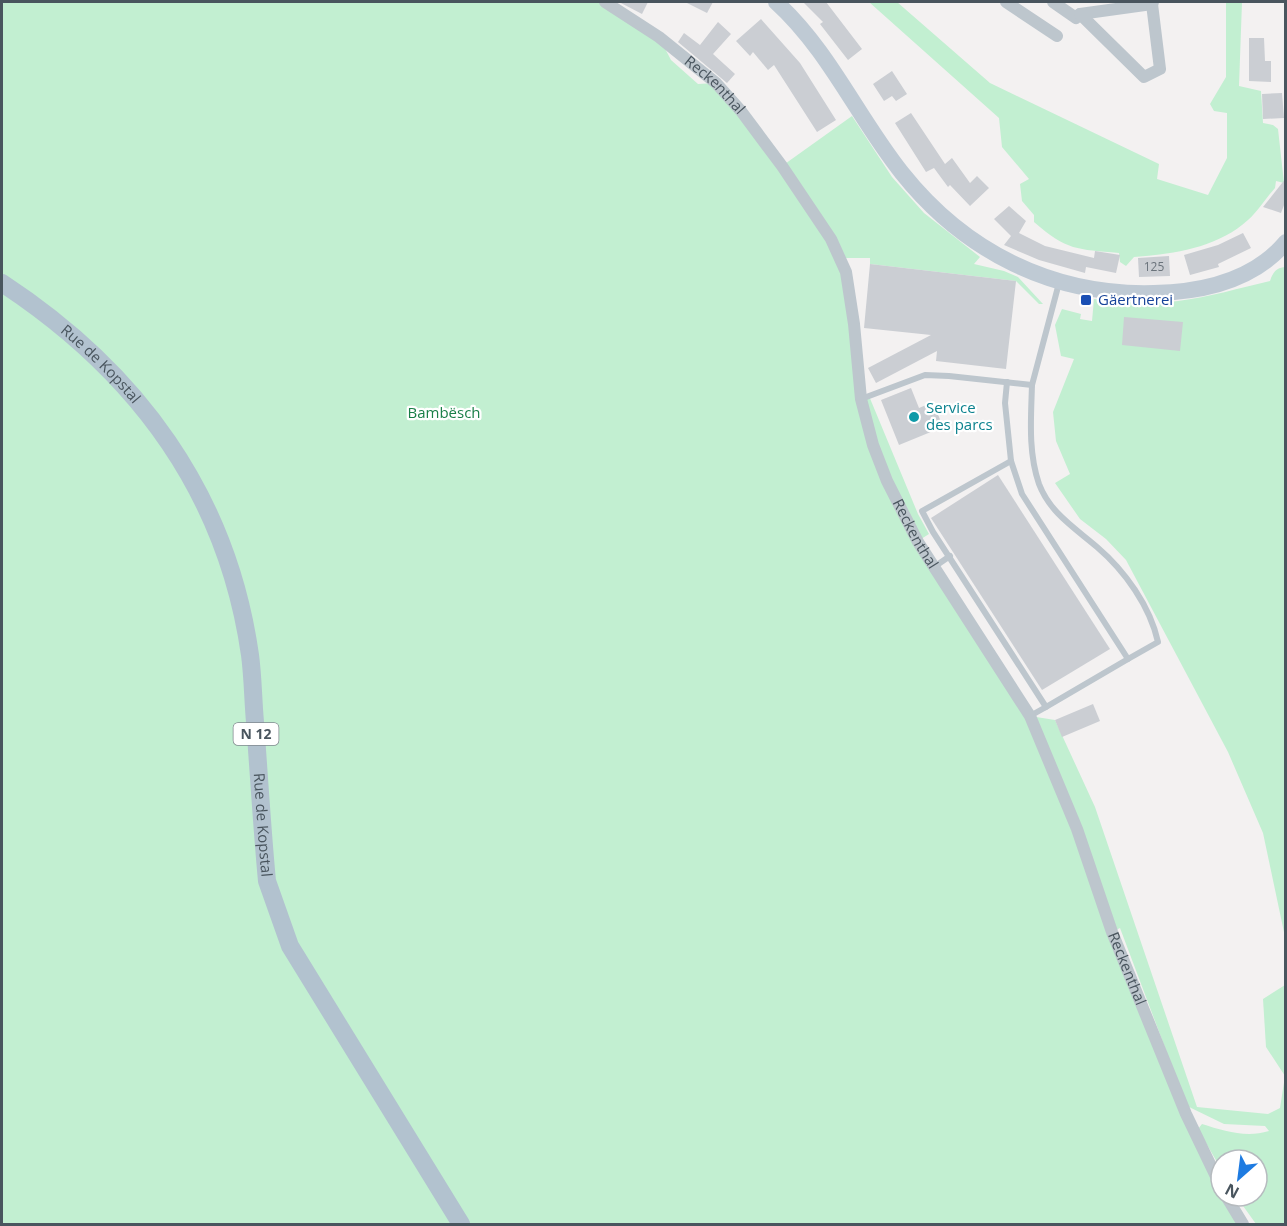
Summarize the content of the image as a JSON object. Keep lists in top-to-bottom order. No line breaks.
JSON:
{"streets":{"main road":["Rue de Kopstal","N 12"],"street":["Reckenthal"]},"parks":["Bambësch"],"places":{"transit":["Gäertnerei"],"other":["Service des parcs"]},"house_numbers":["125"],"north":"bottom left"}
